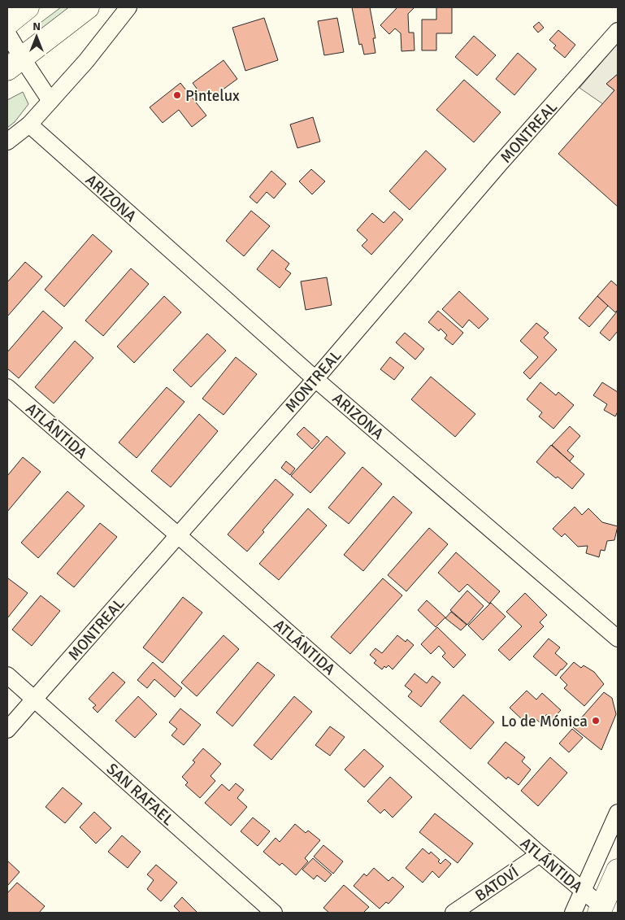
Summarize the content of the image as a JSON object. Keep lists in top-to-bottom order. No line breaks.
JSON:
{"streets":{"street":["MONTREAL","ARIZONA","ATLÁNTIDA","SAN RAFAEL","BATOVÍ"]},"crossings":[["MONTREAL","ARIZONA"],["MONTREAL","ATLÁNTIDA"],["MONTREAL","SAN RAFAEL"],["ATLÁNTIDA","BATOVÍ"]],"places":["Pintelux","Lo de Mónica"],"north":"top"}
